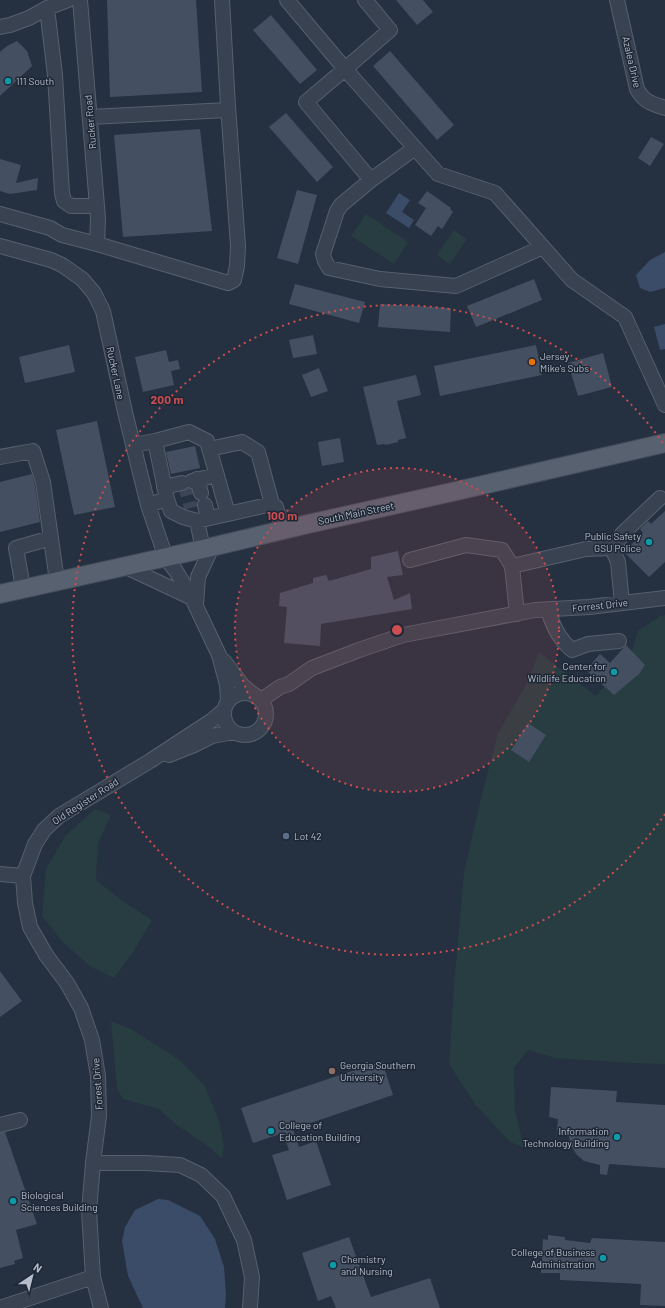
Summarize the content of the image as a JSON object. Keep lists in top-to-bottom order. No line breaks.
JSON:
{"streets":{"main road":["South Main Street"],"street":["Azalea Drive","Rucker Road","Rucker Lane","Forrest Drive","Old Register Road","Forest Drive"]},"crossings":[["Rucker Lane","South Main Street"],["Forrest Drive","Old Register Road"],["Old Register Road","Forest Drive"]],"places":["111 South","Jersey Mike's Subs","Public Safety GSU Police","Center for Wildlife Education","Lot 42","Georgia Southern University","College of Education Building","Information Technology Building","Biological Sciences Building","College of Business Administration","Chemistry and Nursing"],"north":"top right","rings":["200 m","100 m"]}
